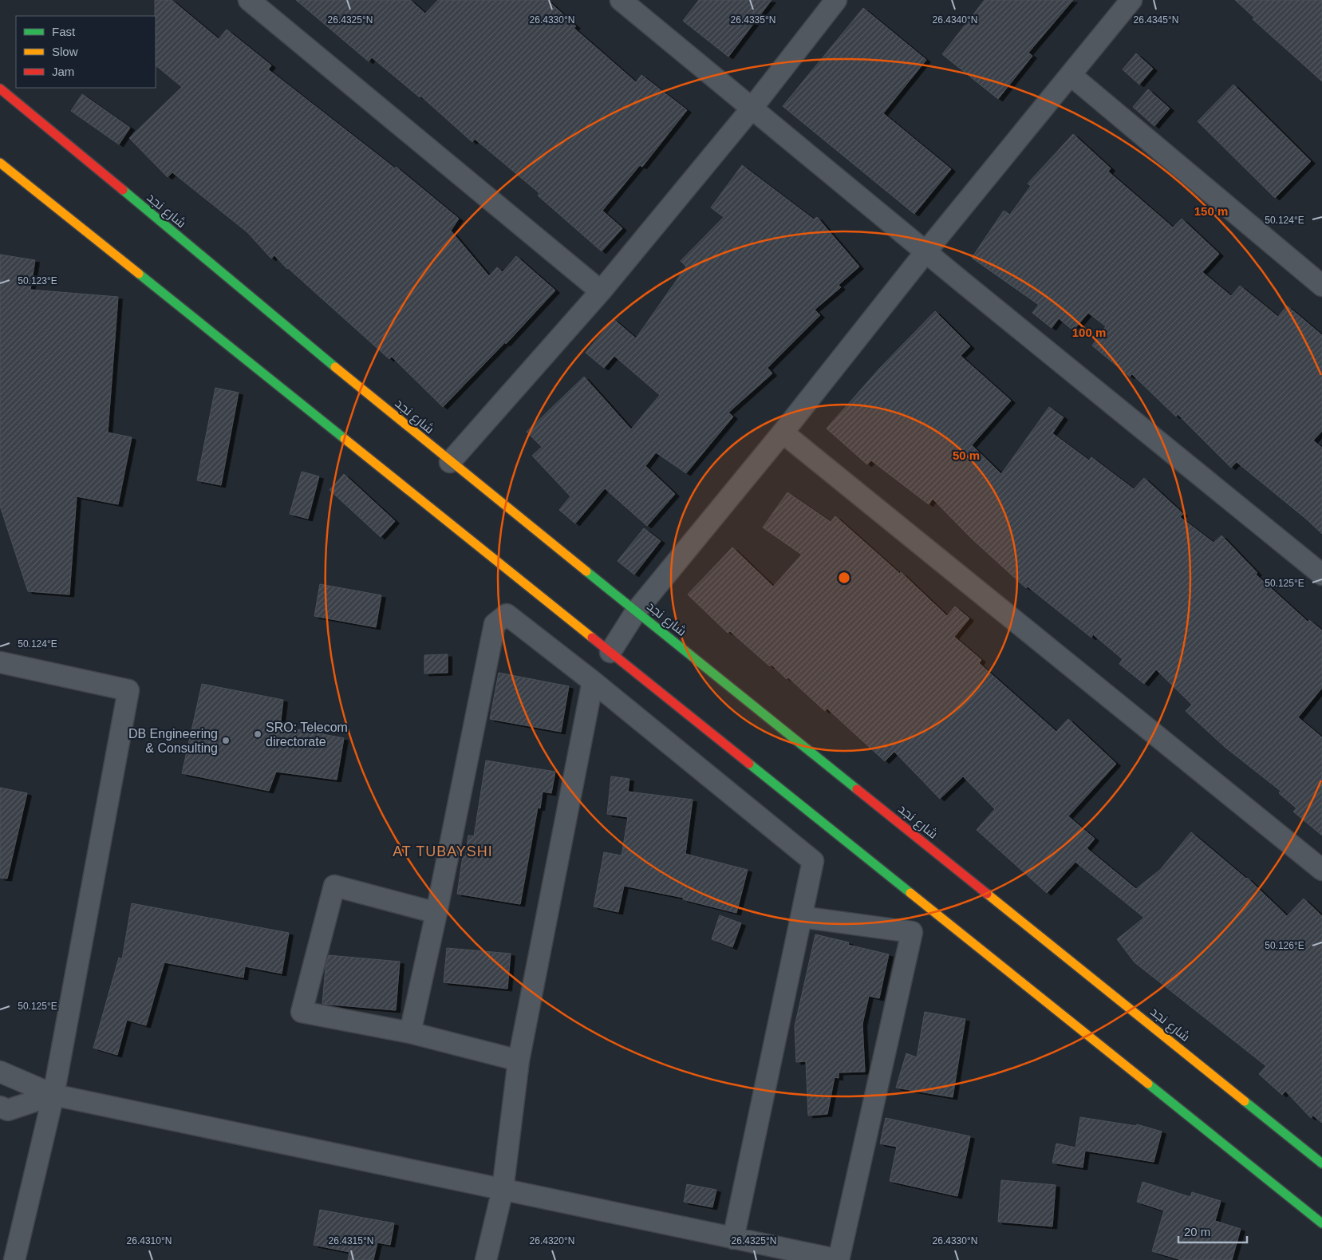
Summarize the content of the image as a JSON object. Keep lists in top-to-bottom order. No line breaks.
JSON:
{"streets":{"street":["شارع نجد"]},"districts":["AT TUBAYSHI"],"places":["SRO: Telecom directorate","DB Engineering & Consulting"],"legend":["Fast","Slow","Jam"],"scale_bar":"20 m","coordinates":["26.4325°N","26.4330°N","26.4335°N","26.4340°N","26.4345°N","50.124°E","50.123°E","50.125°E","50.126°E","26.4310°N","26.4315°N","26.4320°N"],"rings":["150 m","100 m","50 m"]}
